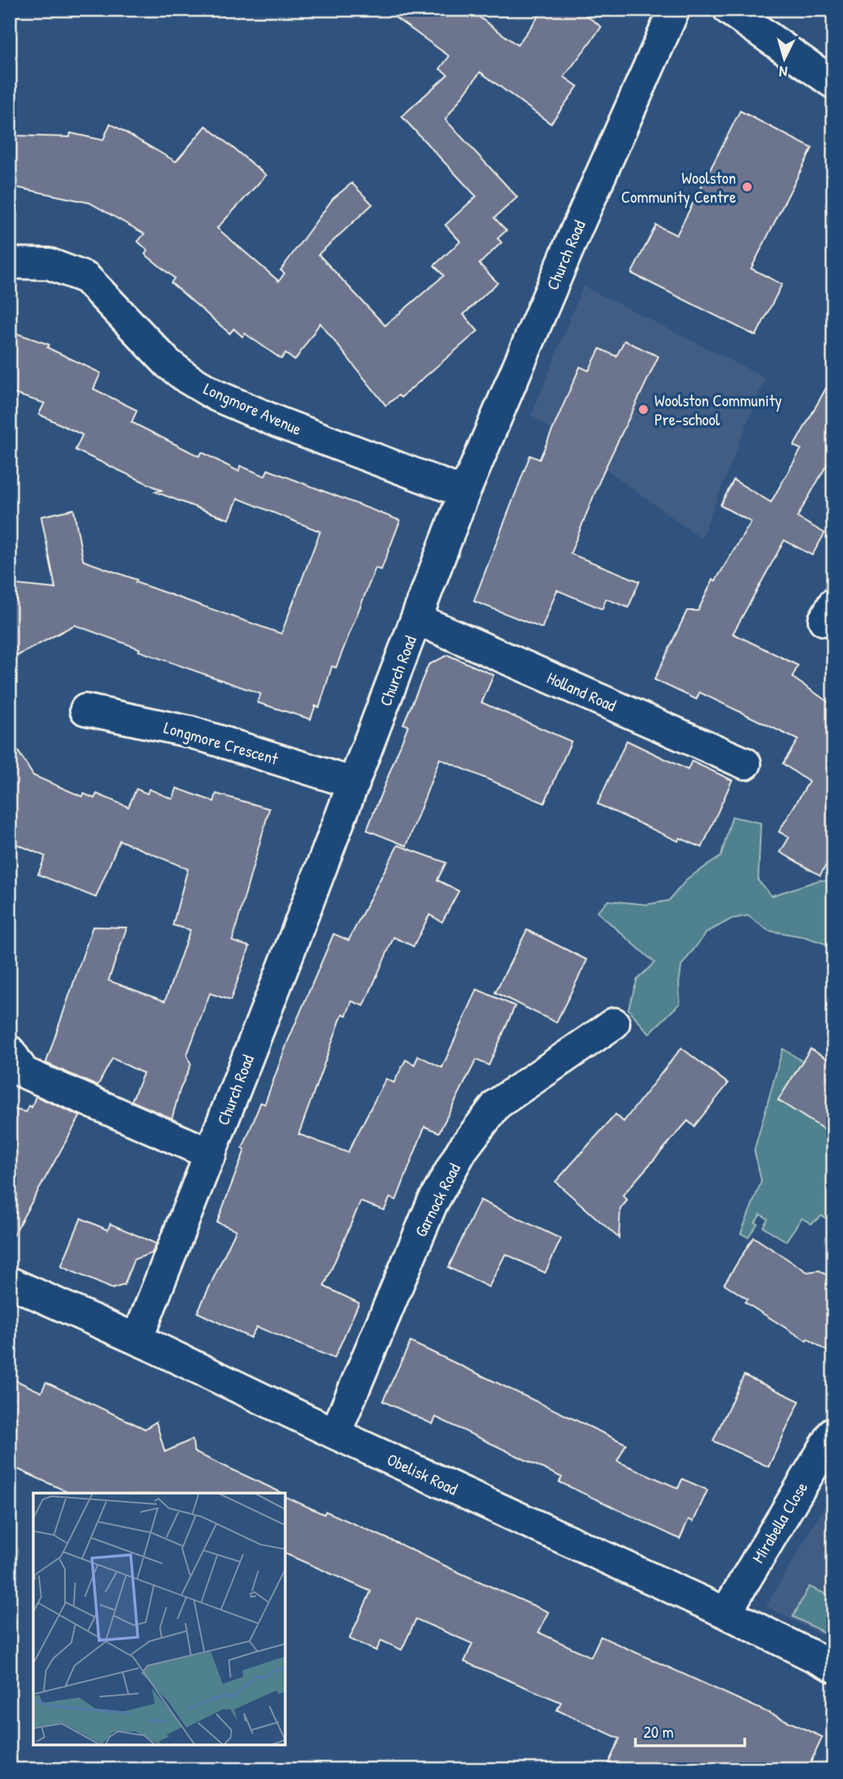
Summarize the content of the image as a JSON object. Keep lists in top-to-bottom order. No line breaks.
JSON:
{"streets":{"street":["Church Road","Longmore Avenue","Holland Road","Longmore Crescent","Garnock Road","Obelisk Road","Mirabella Close"]},"crossings":[["Church Road","Longmore Avenue"],["Church Road","Holland Road"],["Church Road","Longmore Crescent"],["Church Road","Obelisk Road"],["Garnock Road","Obelisk Road"],["Obelisk Road","Mirabella Close"]],"places":["Woolston Community Centre","Woolston Community Pre-school"],"scale_bar":"20 m","north":"bottom"}
